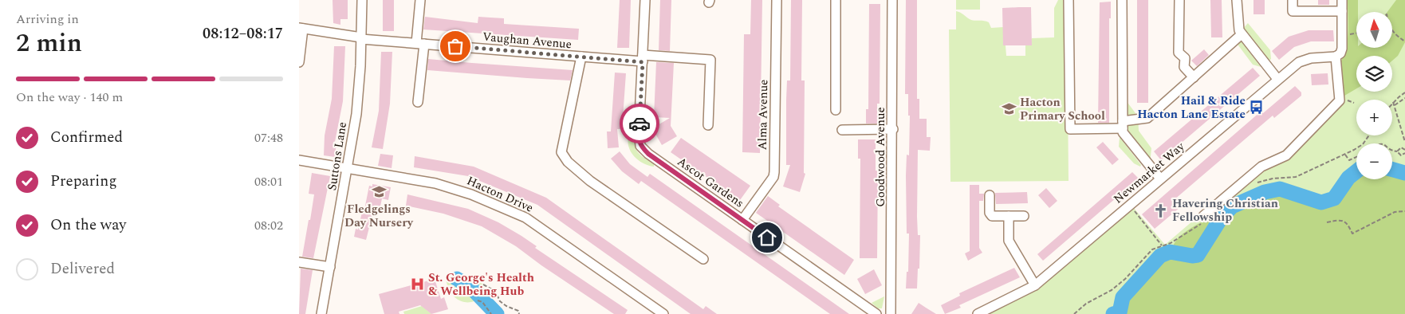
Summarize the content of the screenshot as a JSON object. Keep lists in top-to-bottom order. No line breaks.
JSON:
{"streets":{"street":["Vaughan Avenue","Alma Avenue","Suttons Lane","Goodwood Avenue","Newmarket Way","Ascot Gardens","Hacton Drive"]},"crossings":[["Vaughan Avenue","Suttons Lane"],["Vaughan Avenue","Ascot Gardens"],["Alma Avenue","Ascot Gardens"],["Suttons Lane","Hacton Drive"]],"places":{"bus stop":["Hail & Ride Hacton Lane Estate"],"school or university":["Hacton Primary School","Fledgelings Day Nursery"],"church":["Havering Christian Fellowship"],"hospital":["St. George's Health & Wellbeing Hub"]},"north":"top","page":{"heading":["2 min","Arriving in","08:12–08:17"],"map_buttons":["+","−"],"bar":"On the way · 140 m","list":[["Confirmed","07:48"],["Preparing","08:01"],["On the way","08:02"],"Delivered"]}}
